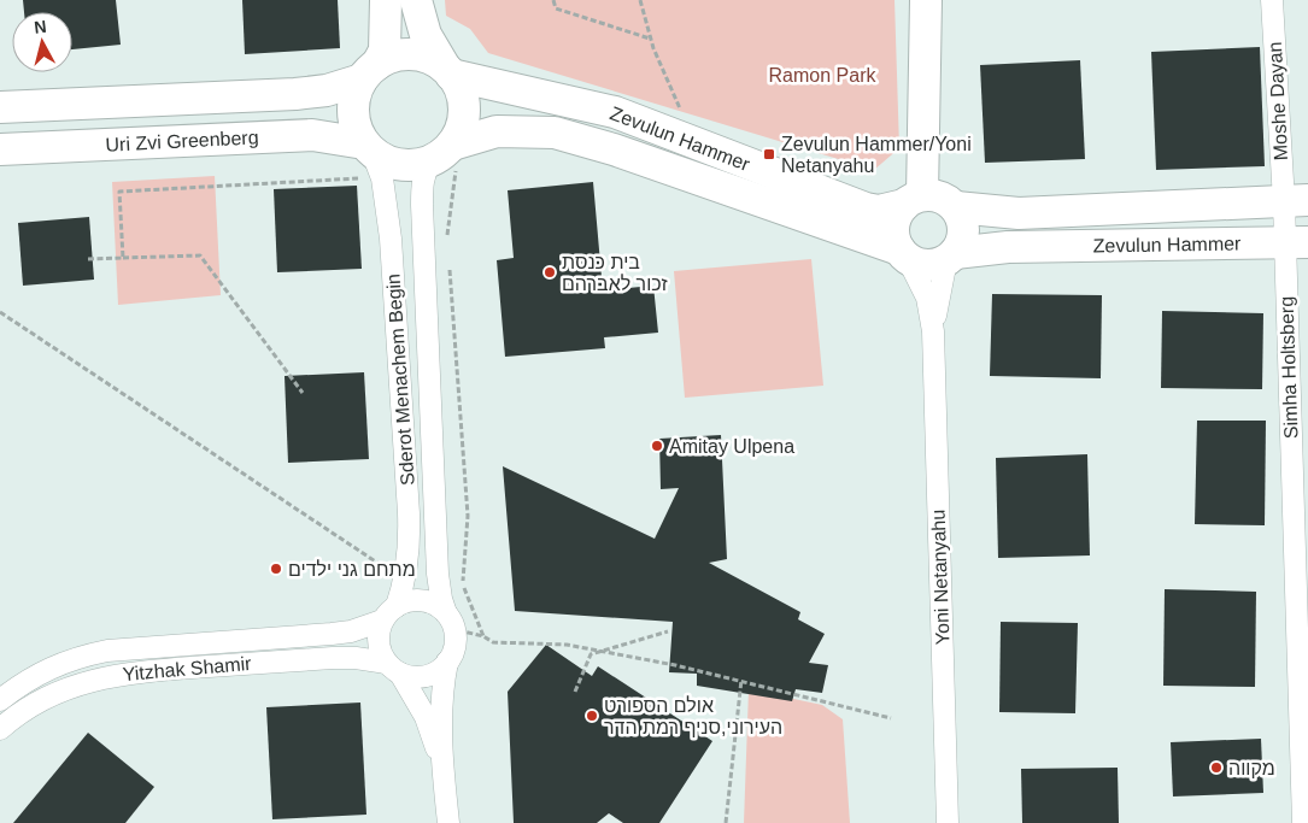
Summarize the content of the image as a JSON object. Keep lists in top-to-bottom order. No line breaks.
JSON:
{"streets":{"street":["Moshe Dayan","Zevulun Hammer","Uri Zvi Greenberg","Simha Holtsberg","Sderot Menachem Begin","Yoni Netanyahu","Yitzhak Shamir"]},"crossings":[["Moshe Dayan","Zevulun Hammer"],["Moshe Dayan","Simha Holtsberg"],["Zevulun Hammer","Uri Zvi Greenberg"],["Zevulun Hammer","Simha Holtsberg"],["Zevulun Hammer","Sderot Menachem Begin"],["Zevulun Hammer","Yoni Netanyahu"],["Uri Zvi Greenberg","Sderot Menachem Begin"],["Sderot Menachem Begin","Yitzhak Shamir"]],"parks":["Ramon Park"],"places":{"transit":["Zevulun Hammer/Yoni Netanyahu"],"other":["בית כנסת זכור לאברהם","Amitay Ulpena","מתחם גני ילדים","אולם הספורט העירוני,סניף רמת הדר","מקווה"]},"north":"top"}
